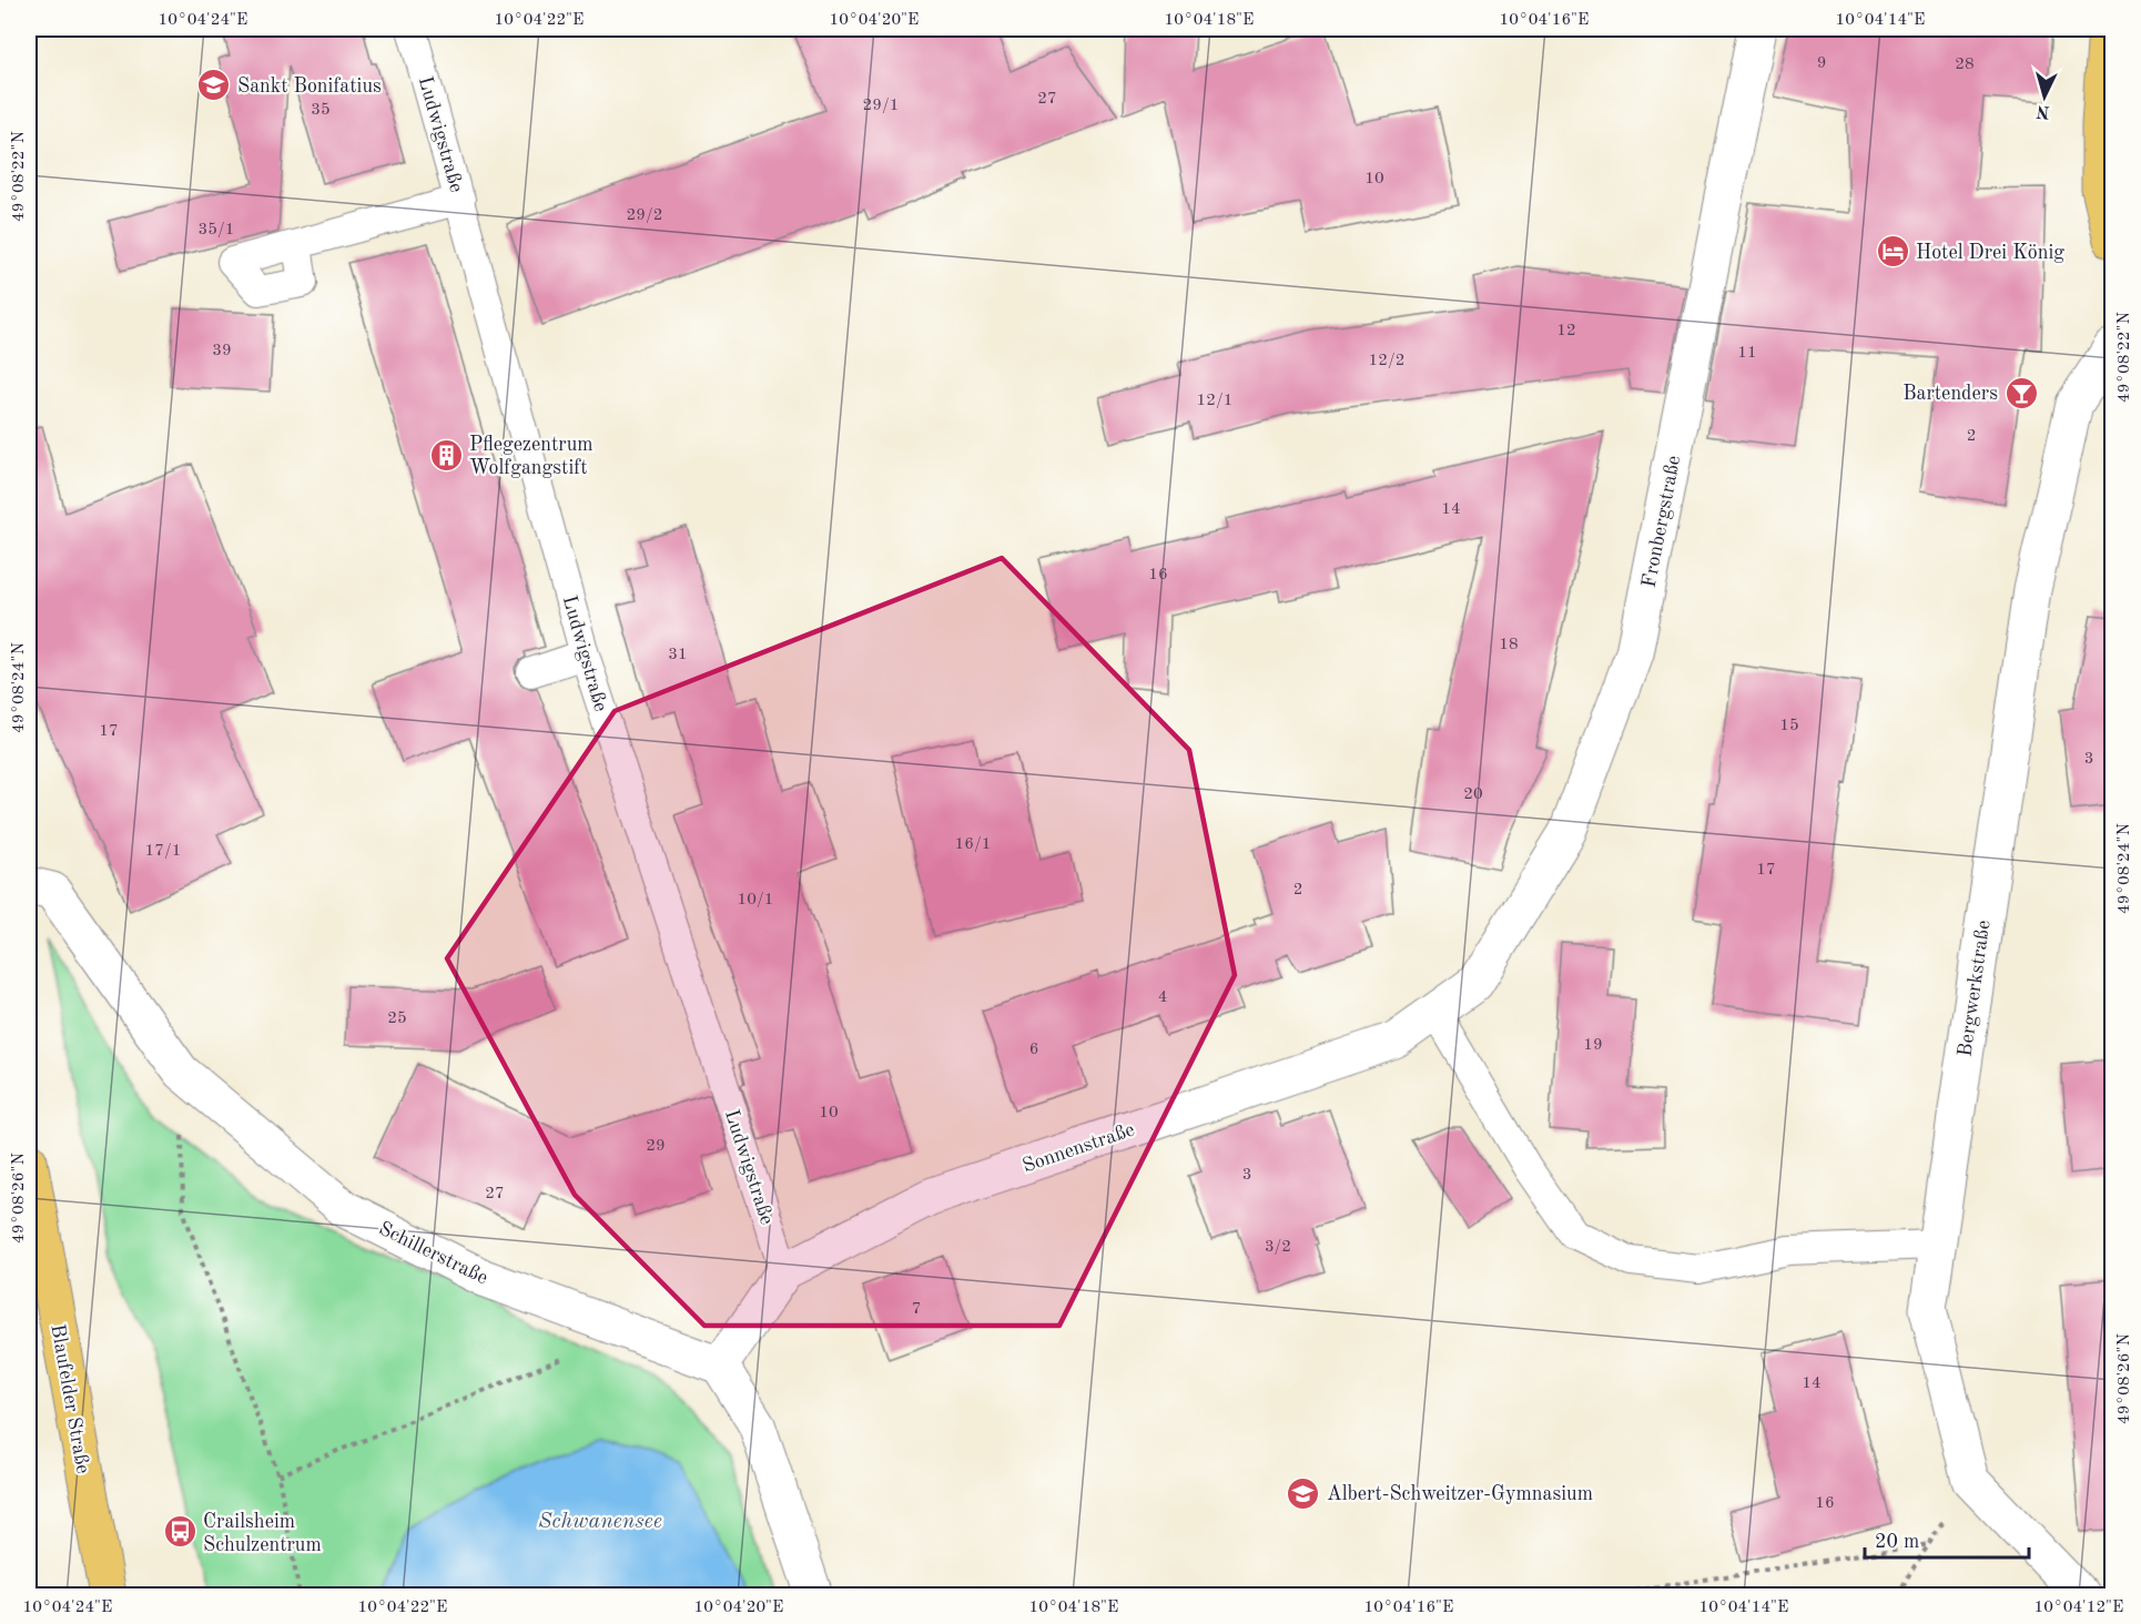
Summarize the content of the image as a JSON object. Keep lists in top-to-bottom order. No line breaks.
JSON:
{"streets":{"main road":["Blaufelder Straße"],"street":["Fronbergstraße","Bergwerkstraße","Sonnenstraße","Schillerstraße"],"lane":["Ludwigstraße"]},"crossings":[["Ludwigstraße","Sonnenstraße"],["Fronbergstraße","Sonnenstraße"],["Sonnenstraße","Schillerstraße"]],"water":["Schwanensee"],"places":{"school or university":["Sankt Bonifatius","Albert-Schweitzer-Gymnasium"],"hotel":["Hotel Drei König"],"bar":["Bartenders"],"building":["Pflegezentrum Wolfgangstift"],"bus stop":["Crailsheim Schulzentrum"]},"house_numbers":["9","28","27","29/1","35","10","29/2","35/1","12","39","11","12/2","12/1","2","14","16","18","31","15","17","3","20","16/1","17/1","17","2","10/1","4","25","19","6","10","29","3","27","3/2","7","14","16"],"scale_bar":"20 m","north":"bottom","coordinates":["10°04'24\"E","10°04'22\"E","10°04'20\"E","10°04'18\"E","10°04'16\"E","10°04'14\"E","49°08'22\"N","49°08'24\"N","49°08'26\"N","10°04'12\"E"]}
